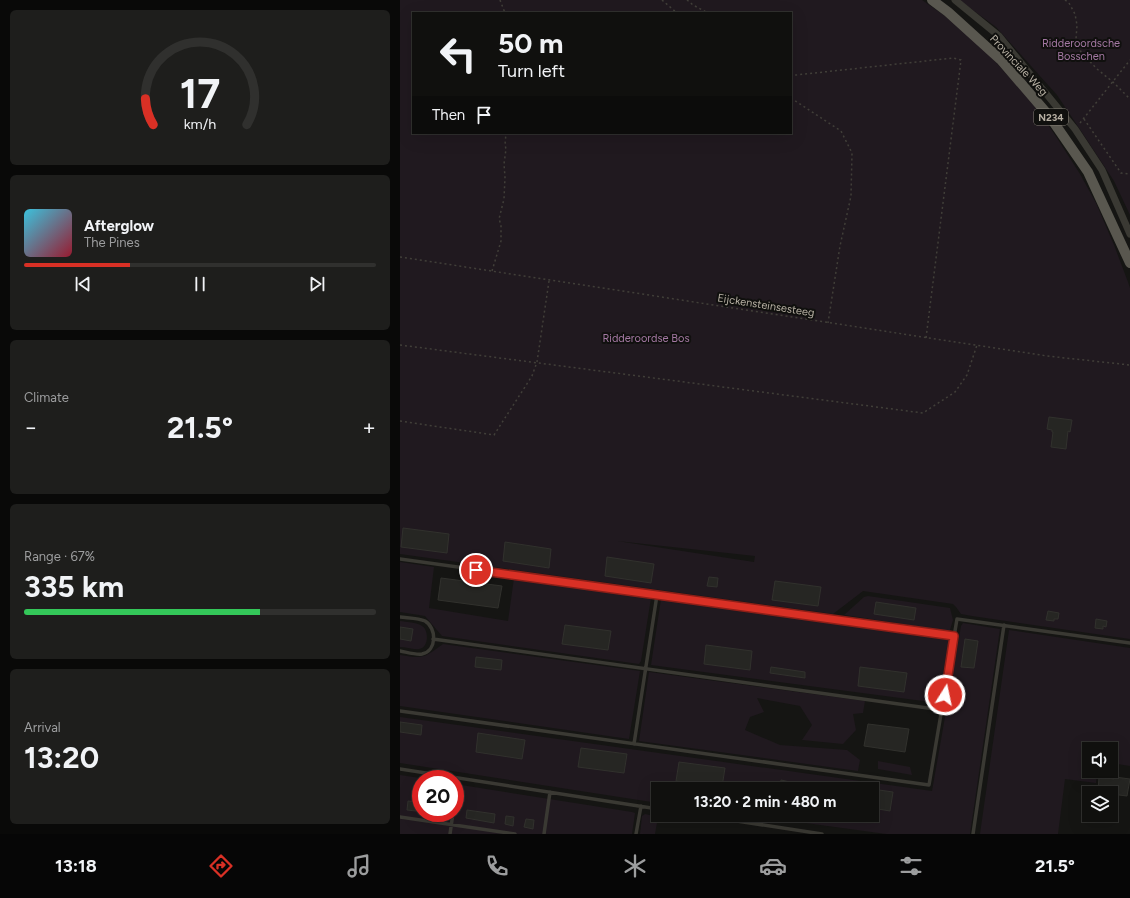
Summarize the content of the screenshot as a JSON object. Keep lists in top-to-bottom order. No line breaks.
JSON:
{"streets":{"main road":["Provinciale Weg","N234"],"path":["Eijckensteinsesteeg"]},"parks":["Ridderoordsche Bosschen","Ridderoordse Bos"],"page":{"turn":["50 m","Turn left"],"then":"Then","song":["Afterglow","The Pines"],"tile":["Climate",["Range · 67%","335 km"],["Arrival","13:20"]],"heat":["−","21.5°","+"],"limit":"20","trip":"13:20 · 2 min · 480 m","tabs":["13:18","21.5°"],"gauge":["17","km/h"]}}
